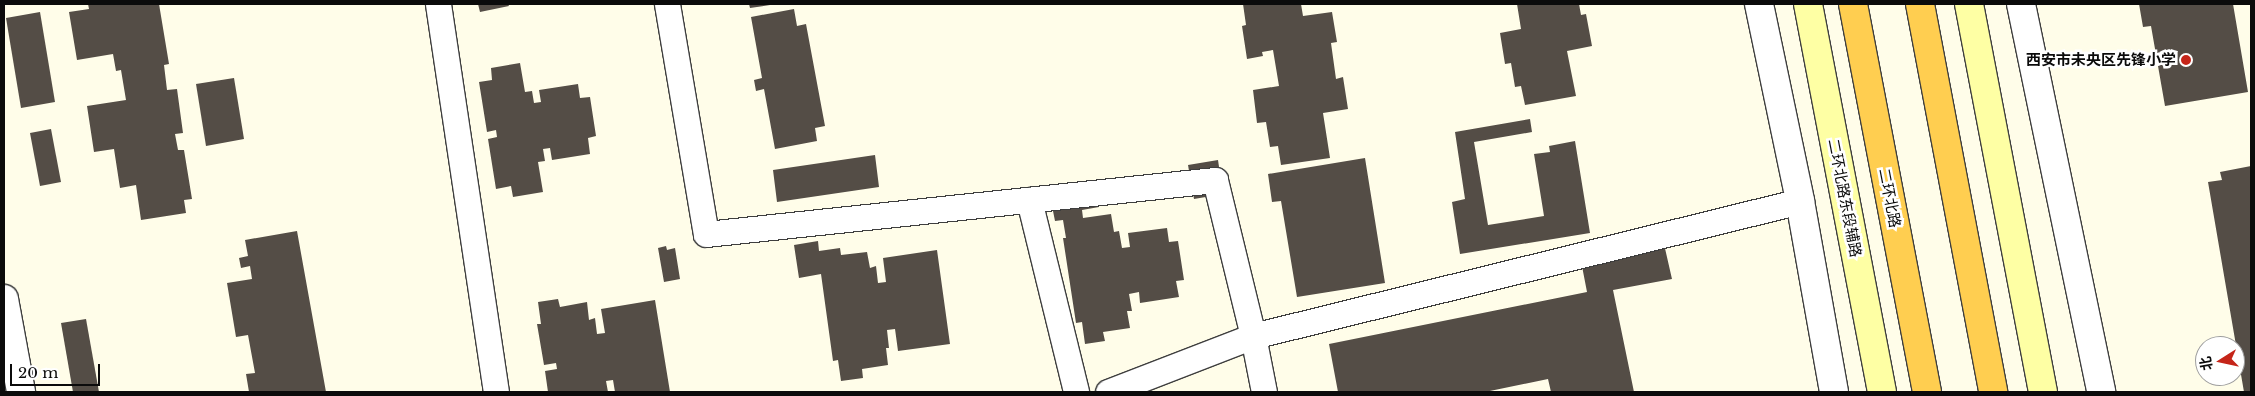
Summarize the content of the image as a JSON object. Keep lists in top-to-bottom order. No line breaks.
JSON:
{"streets":{"highway":["二环北路"],"main road":["二环北路东段辅路"]},"places":["西安市未央区先锋小学"],"scale_bar":"20 m","north":"left"}
